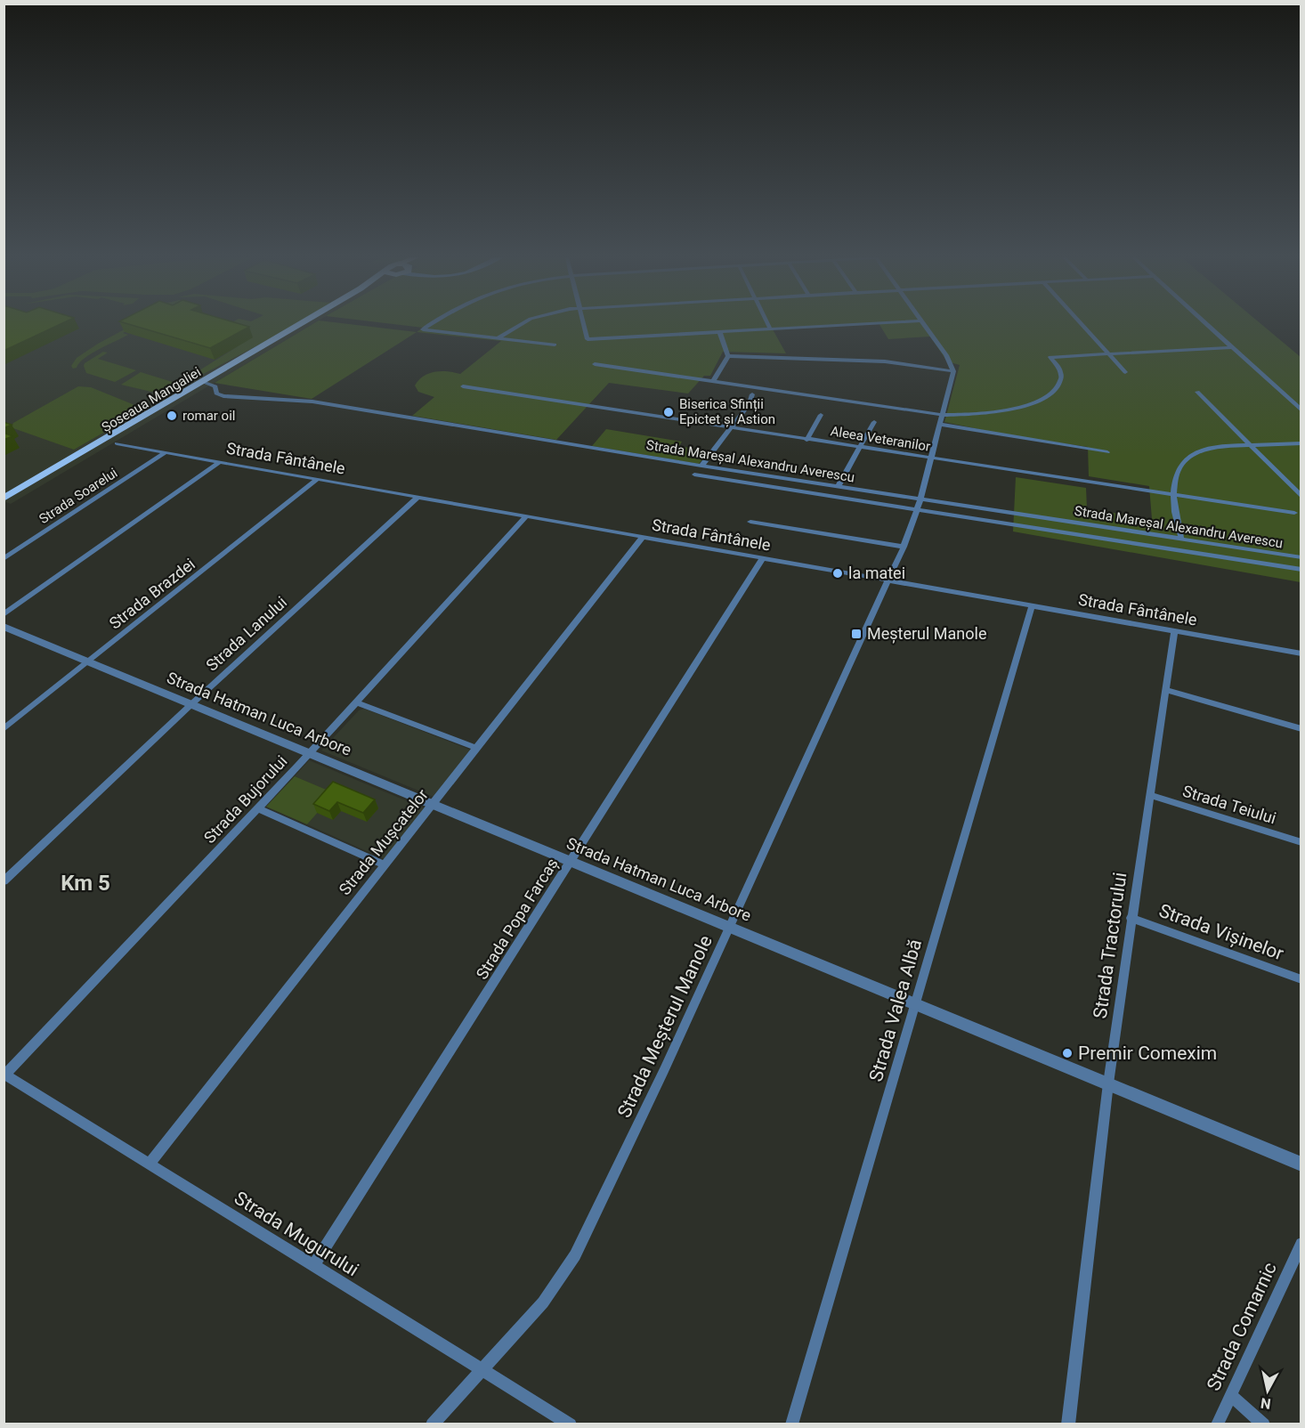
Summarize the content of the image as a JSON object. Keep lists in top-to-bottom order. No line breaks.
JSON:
{"streets":{"main road":["Șoseaua Mangaliei"],"street":["Aleea Veteranilor","Strada Fântânele","Strada Mareșal Alexandru Averescu","Strada Soarelui","Strada Brazdei","Strada Lanului","Strada Hatman Luca Arbore","Strada Bujorului","Strada Teiului","Strada Mușcatelor","Strada Popa Farcaș","Strada Vișinelor","Strada Tractorului","Strada Valea Albă","Strada Meșterul Manole","Strada Mugurului","Strada Comarnic"]},"crossings":[["Șoseaua Mangaliei","Strada Mareșal Alexandru Averescu"],["Aleea Veteranilor","Strada Meșterul Manole"],["Strada Fântânele","Strada Soarelui"],["Strada Fântânele","Strada Brazdei"],["Strada Fântânele","Strada Lanului"],["Strada Fântânele","Strada Bujorului"],["Strada Fântânele","Strada Mușcatelor"],["Strada Fântânele","Strada Popa Farcaș"],["Strada Fântânele","Strada Tractorului"],["Strada Fântânele","Strada Valea Albă"],["Strada Fântânele","Strada Meșterul Manole"],["Strada Mareșal Alexandru Averescu","Strada Meșterul Manole"],["Strada Brazdei","Strada Hatman Luca Arbore"],["Strada Lanului","Strada Hatman Luca Arbore"],["Strada Hatman Luca Arbore","Strada Bujorului"],["Strada Hatman Luca Arbore","Strada Mușcatelor"],["Strada Hatman Luca Arbore","Strada Popa Farcaș"],["Strada Hatman Luca Arbore","Strada Tractorului"],["Strada Hatman Luca Arbore","Strada Valea Albă"],["Strada Hatman Luca Arbore","Strada Meșterul Manole"],["Strada Bujorului","Strada Mugurului"],["Strada Teiului","Strada Tractorului"],["Strada Mușcatelor","Strada Mugurului"],["Strada Popa Farcaș","Strada Mugurului"],["Strada Vișinelor","Strada Tractorului"],["Strada Meșterul Manole","Strada Mugurului"]],"districts":["Km 5"],"places":{"other":["Biserica Sfinții Epictet și Astion","romar oil","la matei","Premir Comexim"],"transit":["Meșterul Manole"]},"north":"bottom"}
